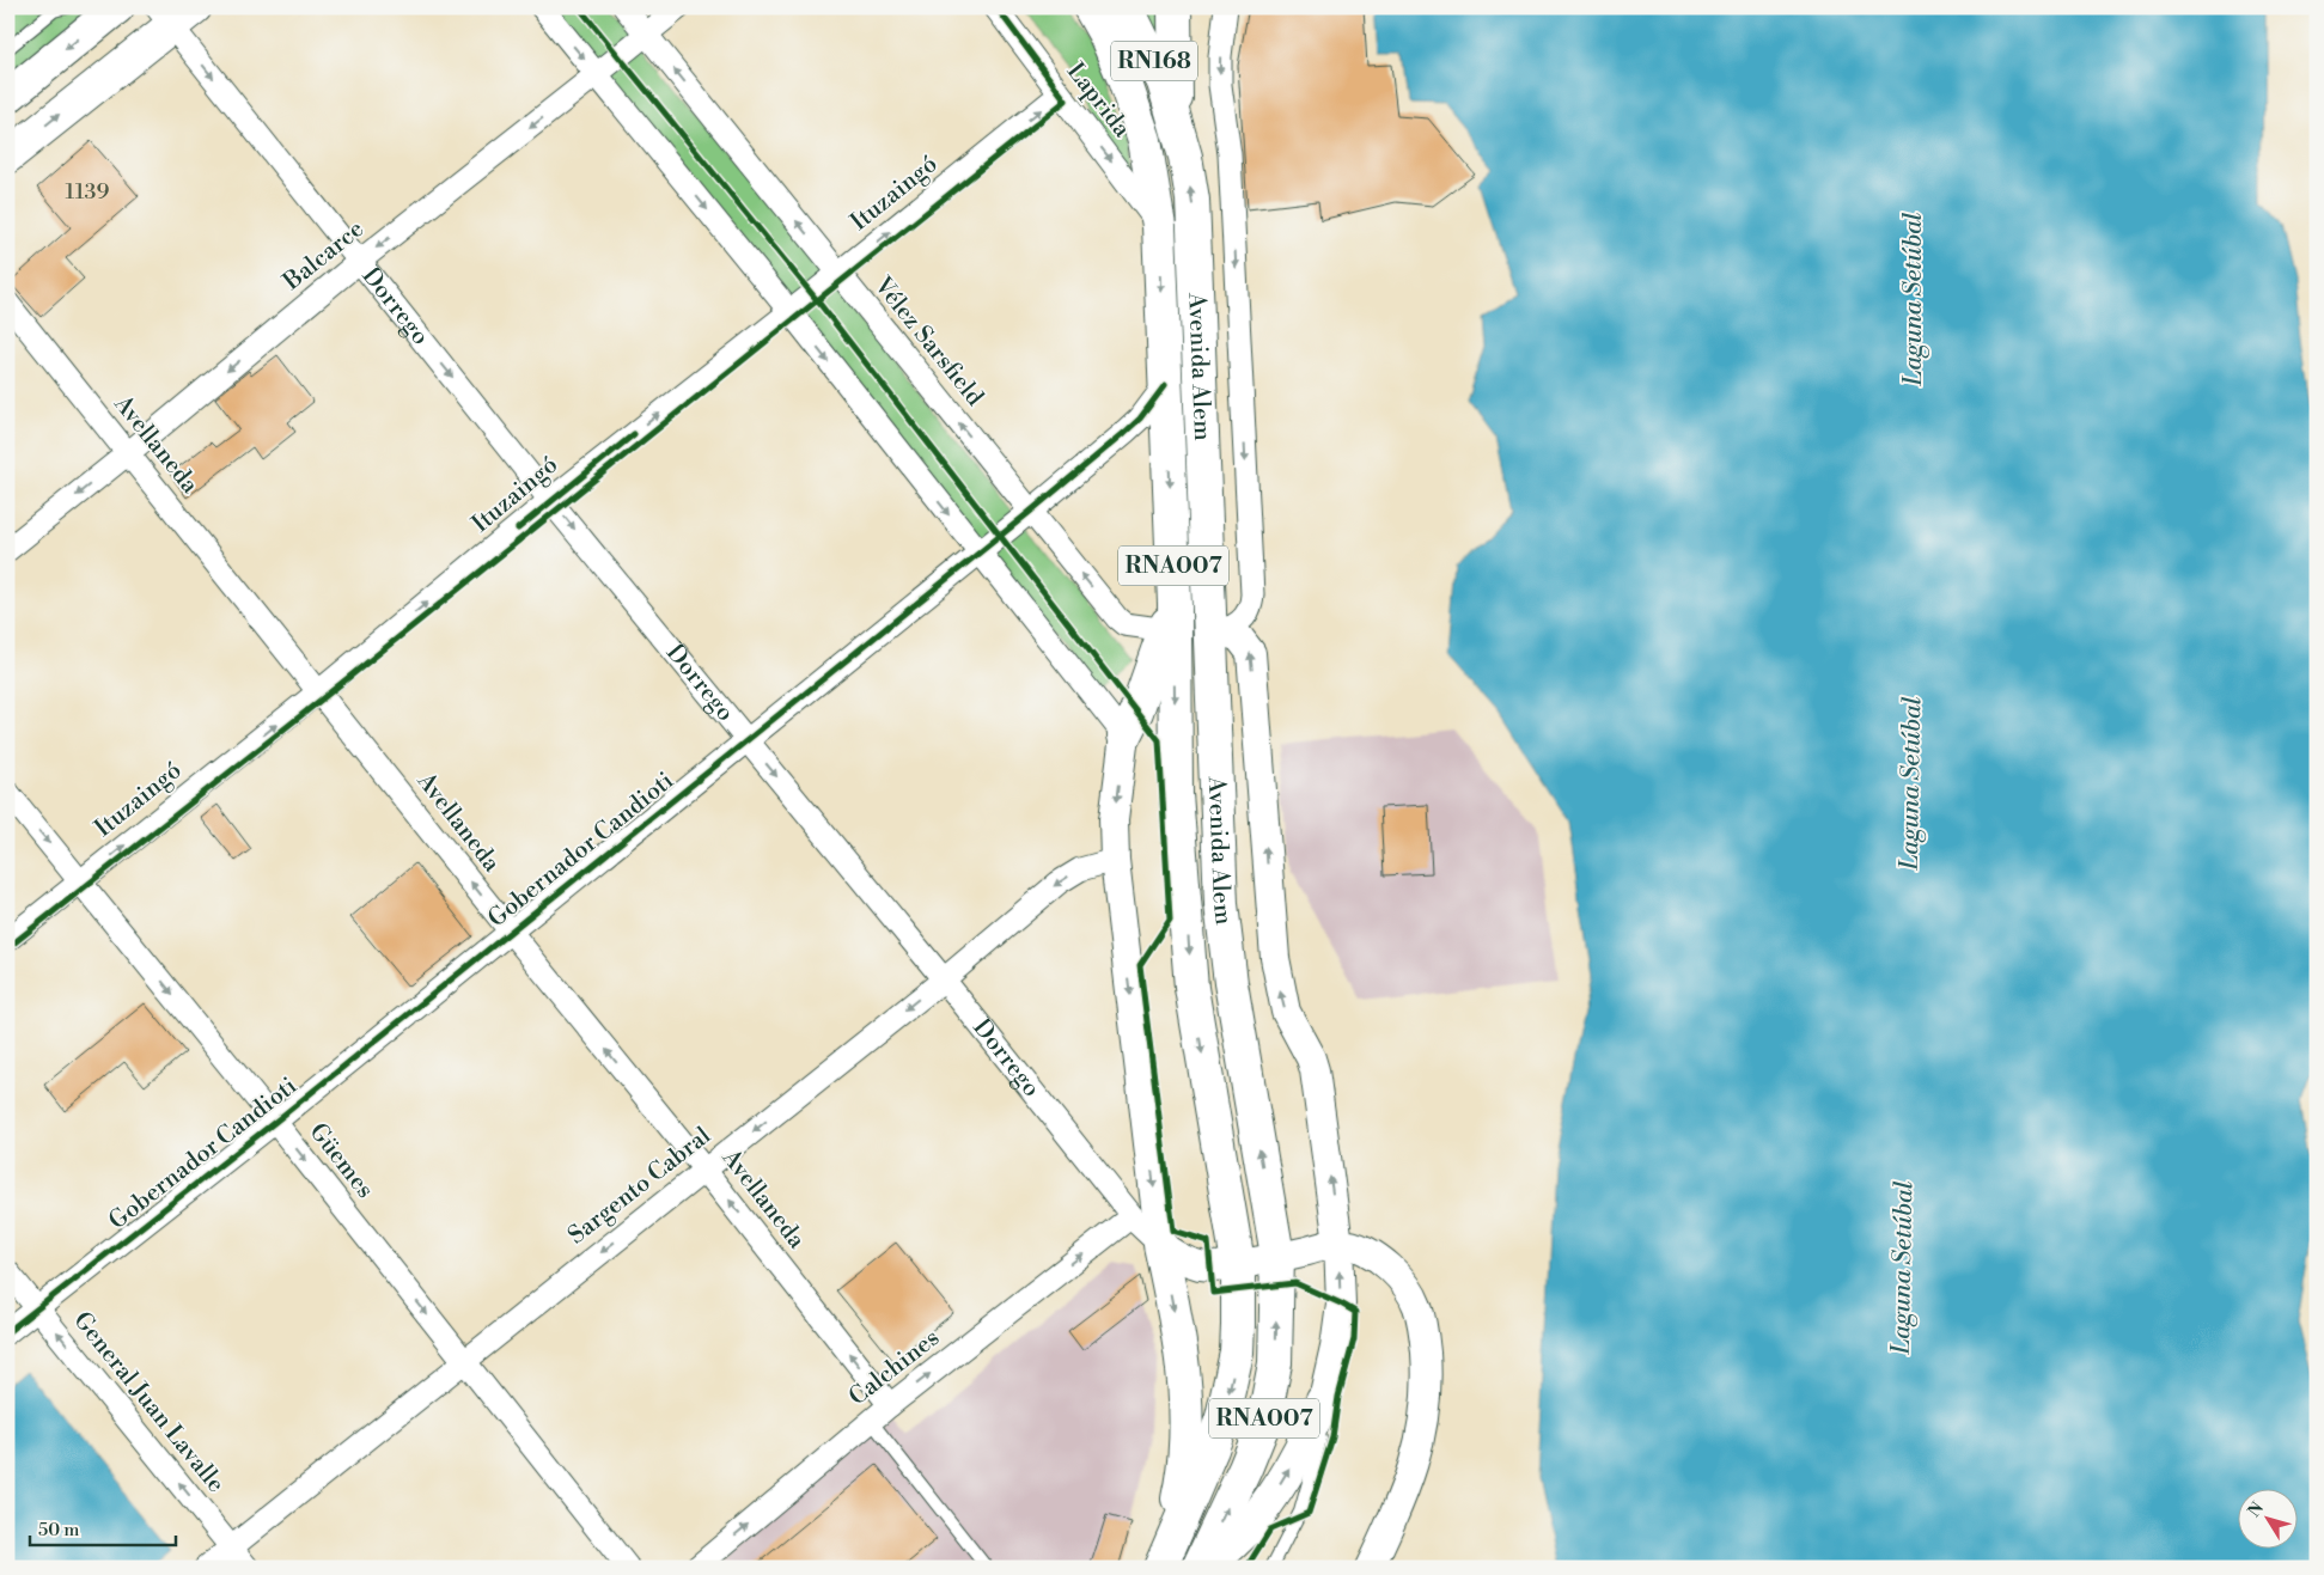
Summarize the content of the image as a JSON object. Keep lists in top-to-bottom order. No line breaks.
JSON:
{"streets":{"main road":["RN168","Avenida Alem","RNA007"],"street":["Laprida","Ituzaingó","Balcarce","Dorrego","Vélez Sarsfield","Avellaneda","Gobernador Candioti","Güemes","Sargento Cabral","Calchines","General Juan Lavalle"]},"crossings":[["RN168","Avenida Alem"],["Laprida","Ituzaingó"],["Laprida","Avenida Alem"],["Laprida","RNA007"],["Ituzaingó","Dorrego"],["Ituzaingó","Vélez Sarsfield"],["Ituzaingó","Avellaneda"],["Ituzaingó","Güemes"],["Balcarce","Dorrego"],["Balcarce","Vélez Sarsfield"],["Balcarce","Avellaneda"],["Dorrego","Avenida Alem"],["Dorrego","Gobernador Candioti"],["Dorrego","Sargento Cabral"],["Dorrego","Calchines"],["Vélez Sarsfield","Avenida Alem"],["Vélez Sarsfield","Gobernador Candioti"],["Avenida Alem","RNA007"],["Avenida Alem","Gobernador Candioti"],["Avellaneda","Gobernador Candioti"],["Avellaneda","Sargento Cabral"],["Avellaneda","Calchines"],["Gobernador Candioti","Güemes"],["Gobernador Candioti","General Juan Lavalle"],["Güemes","Sargento Cabral"],["Sargento Cabral","General Juan Lavalle"]],"one_way":["Laprida","Ituzaingó","Balcarce","Dorrego","Avellaneda","Güemes","Sargento Cabral","Calchines","General Juan Lavalle"],"water":["Laguna Setúbal"],"house_numbers":["1139"],"scale_bar":"50 m","north":"top left"}
